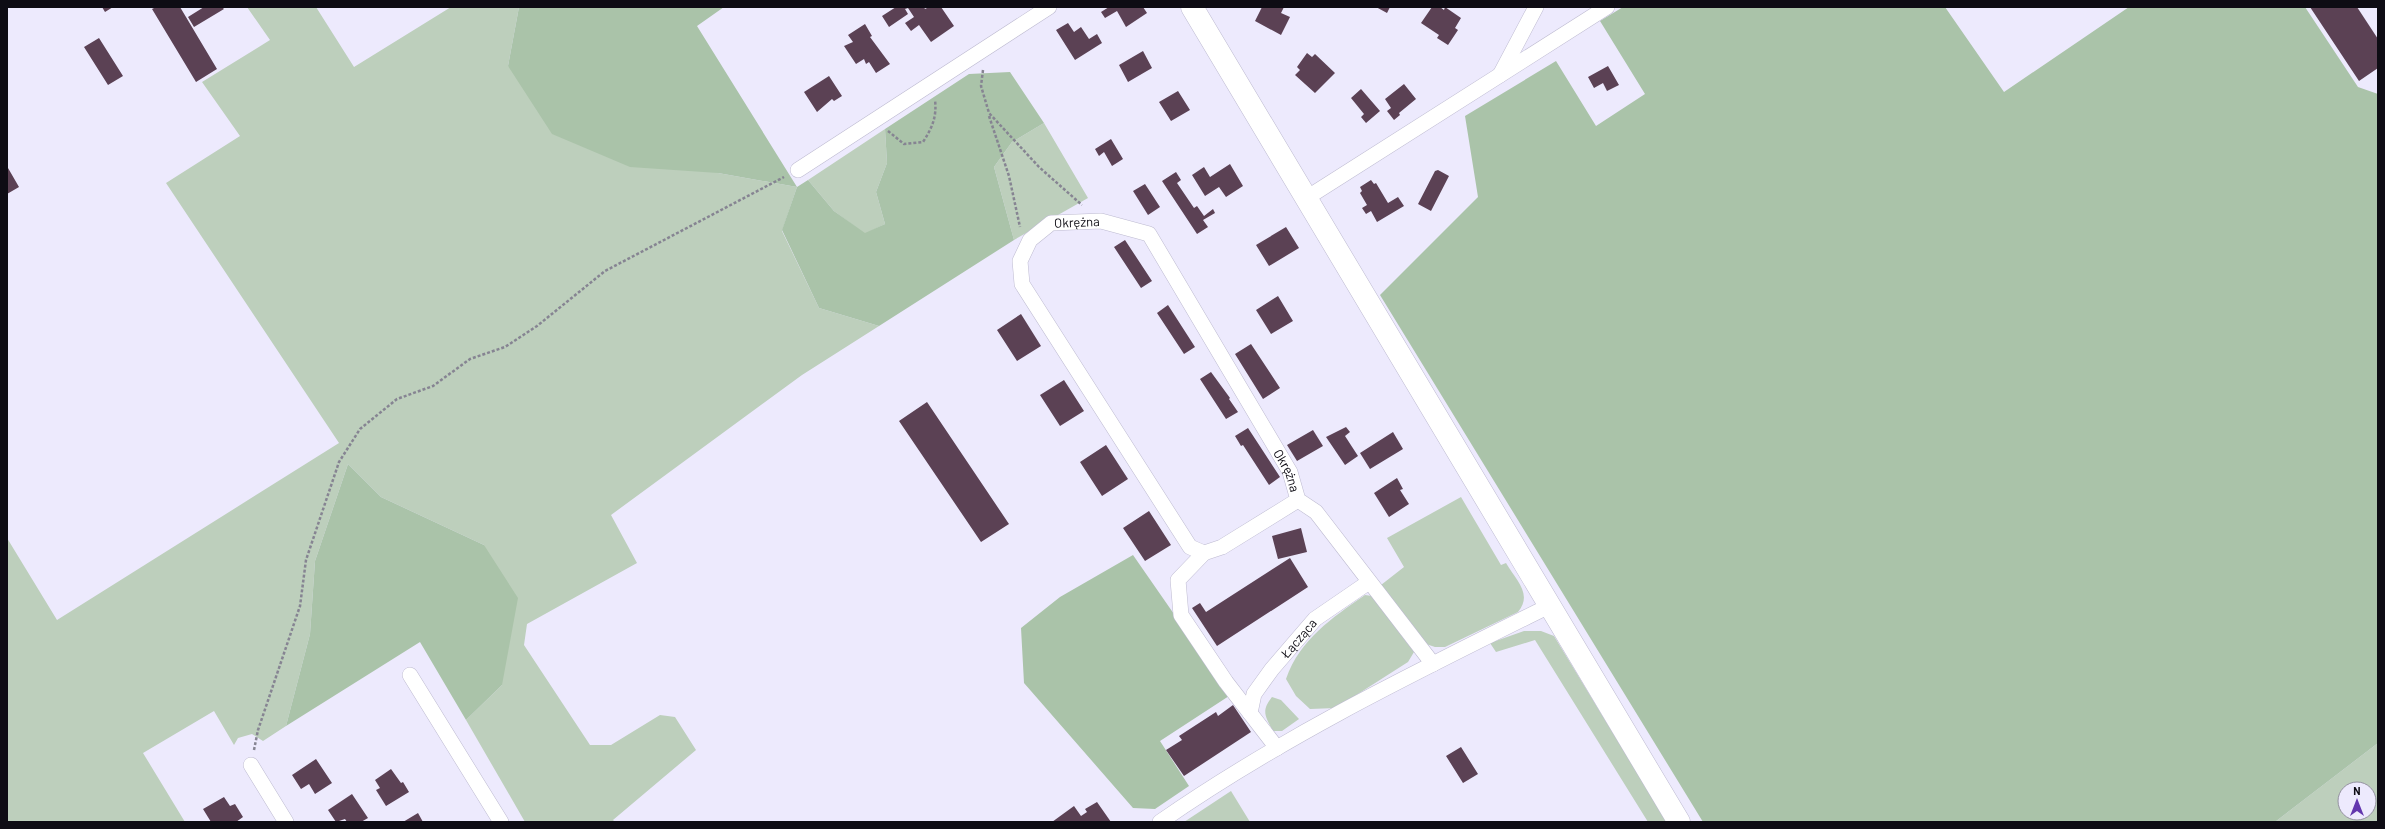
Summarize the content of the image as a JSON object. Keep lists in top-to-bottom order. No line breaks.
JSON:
{"streets":{"street":["Okrężna","Łącząca"]},"crossings":[["Okrężna","Łącząca"]],"north":"top"}
